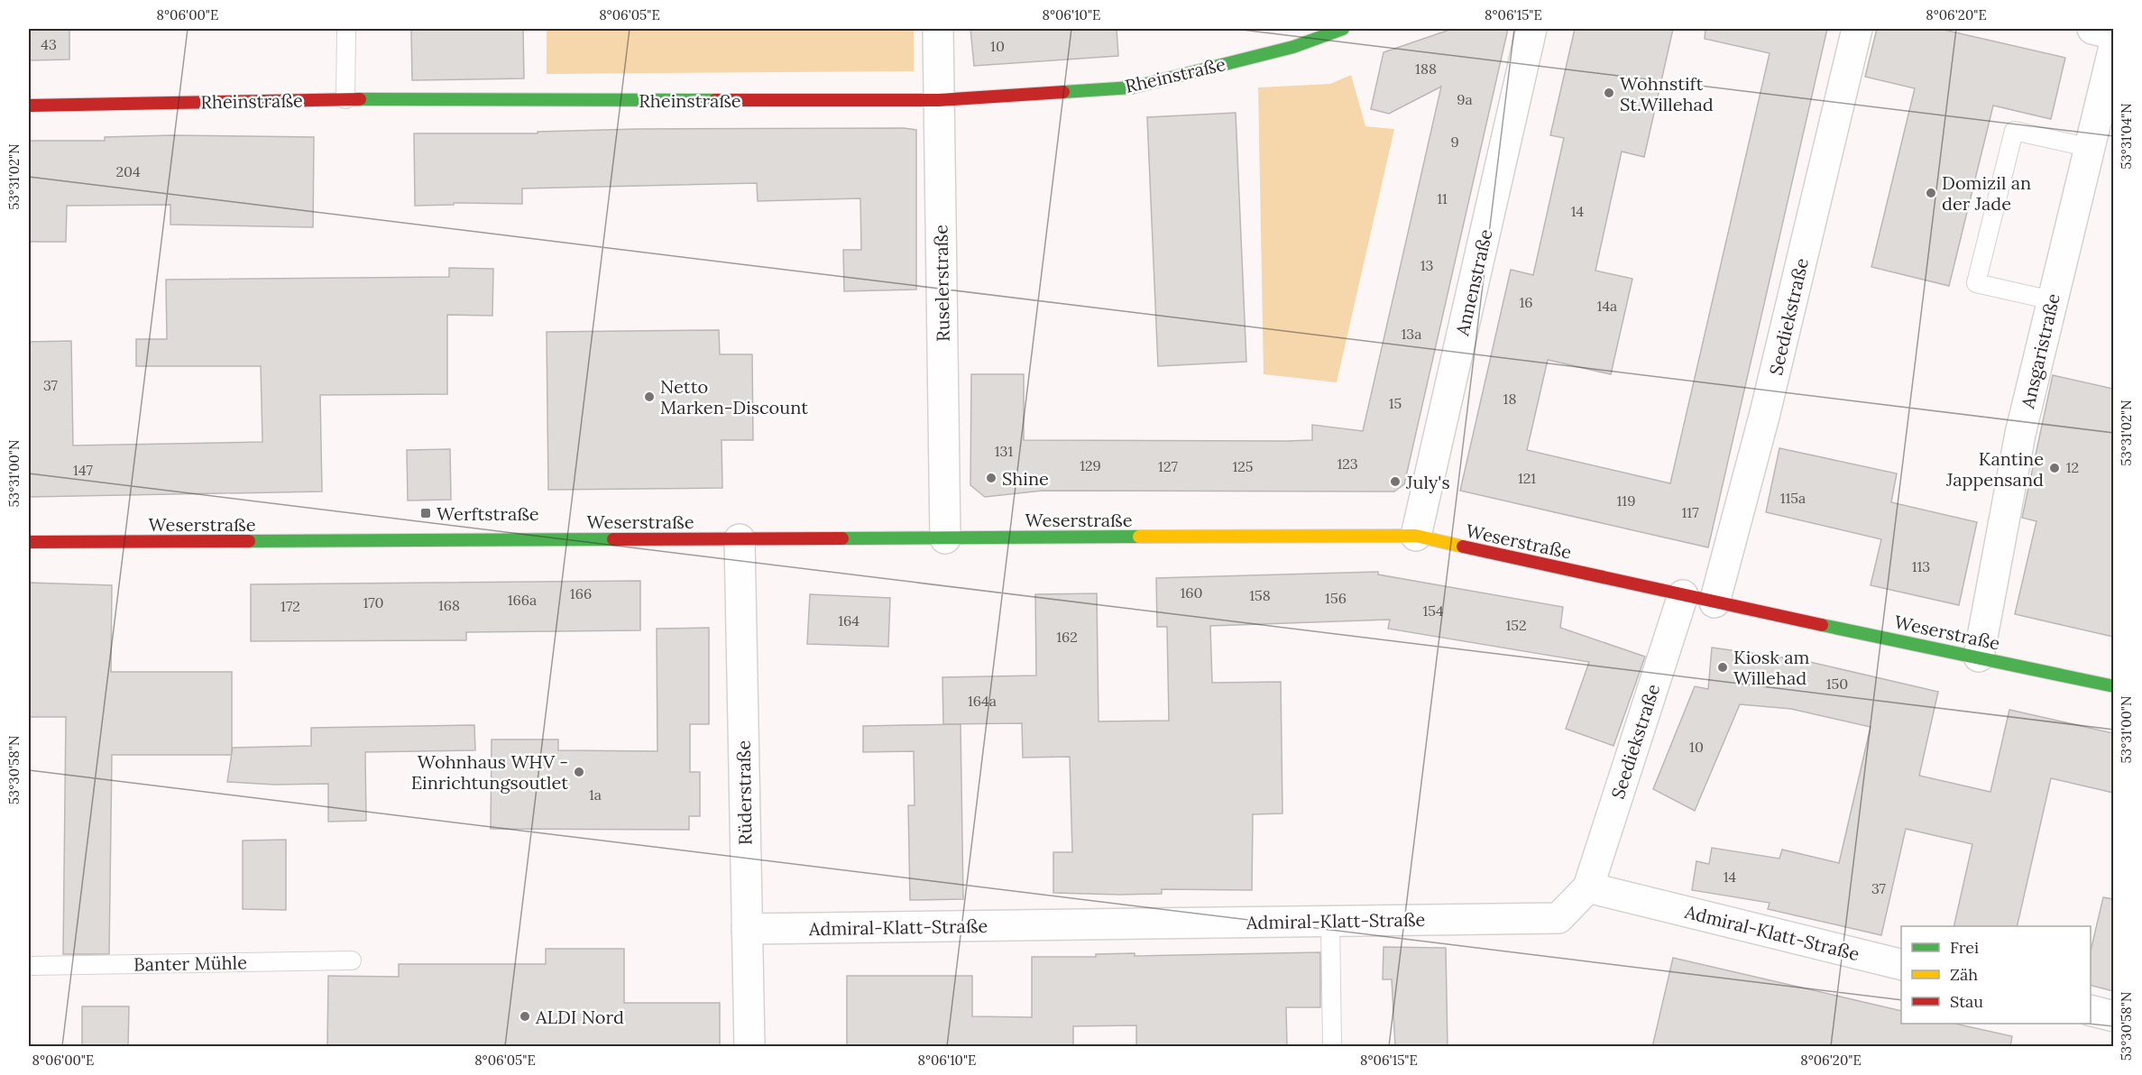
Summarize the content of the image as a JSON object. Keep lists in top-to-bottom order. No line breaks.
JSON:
{"streets":{"street":["Rheinstraße","Annenstraße","Ruselerstraße","Seediekstraße","Ansgaristraße","Weserstraße","Rüderstraße","Admiral-Klatt-Straße"],"lane":["Banter Mühle"]},"crossings":[["Rheinstraße","Ruselerstraße"],["Annenstraße","Weserstraße"],["Ruselerstraße","Weserstraße"],["Seediekstraße","Weserstraße"],["Seediekstraße","Admiral-Klatt-Straße"],["Ansgaristraße","Weserstraße"],["Weserstraße","Rüderstraße"],["Rüderstraße","Admiral-Klatt-Straße"]],"places":{"other":["Wohnstift St.Willehad","Domizil an der Jade","Netto Marken-Discount","Kantine Jappensand","Shine","July's","Kiosk am Willehad","Wohnhaus WHV - Einrichtungsoutlet","ALDI Nord"],"transit":["Werftstraße"]},"house_numbers":["43","10","188","9a","9","204","11","14","13","16","14a","13a","37","18","15","131","123","129","127","125","12","147","121","115a","119","117","113","160","166","158","156","166a","170","168","172","154","164","152","162","150","164a","10","1a","14","37"],"legend":["Frei","Zäh","Stau"],"coordinates":["8°06'00\"E","8°06'05\"E","8°06'10\"E","8°06'15\"E","8°06'20\"E","53°31'04\"N","53°31'02\"N","53°31'00\"N","53°30'58\"N"]}
